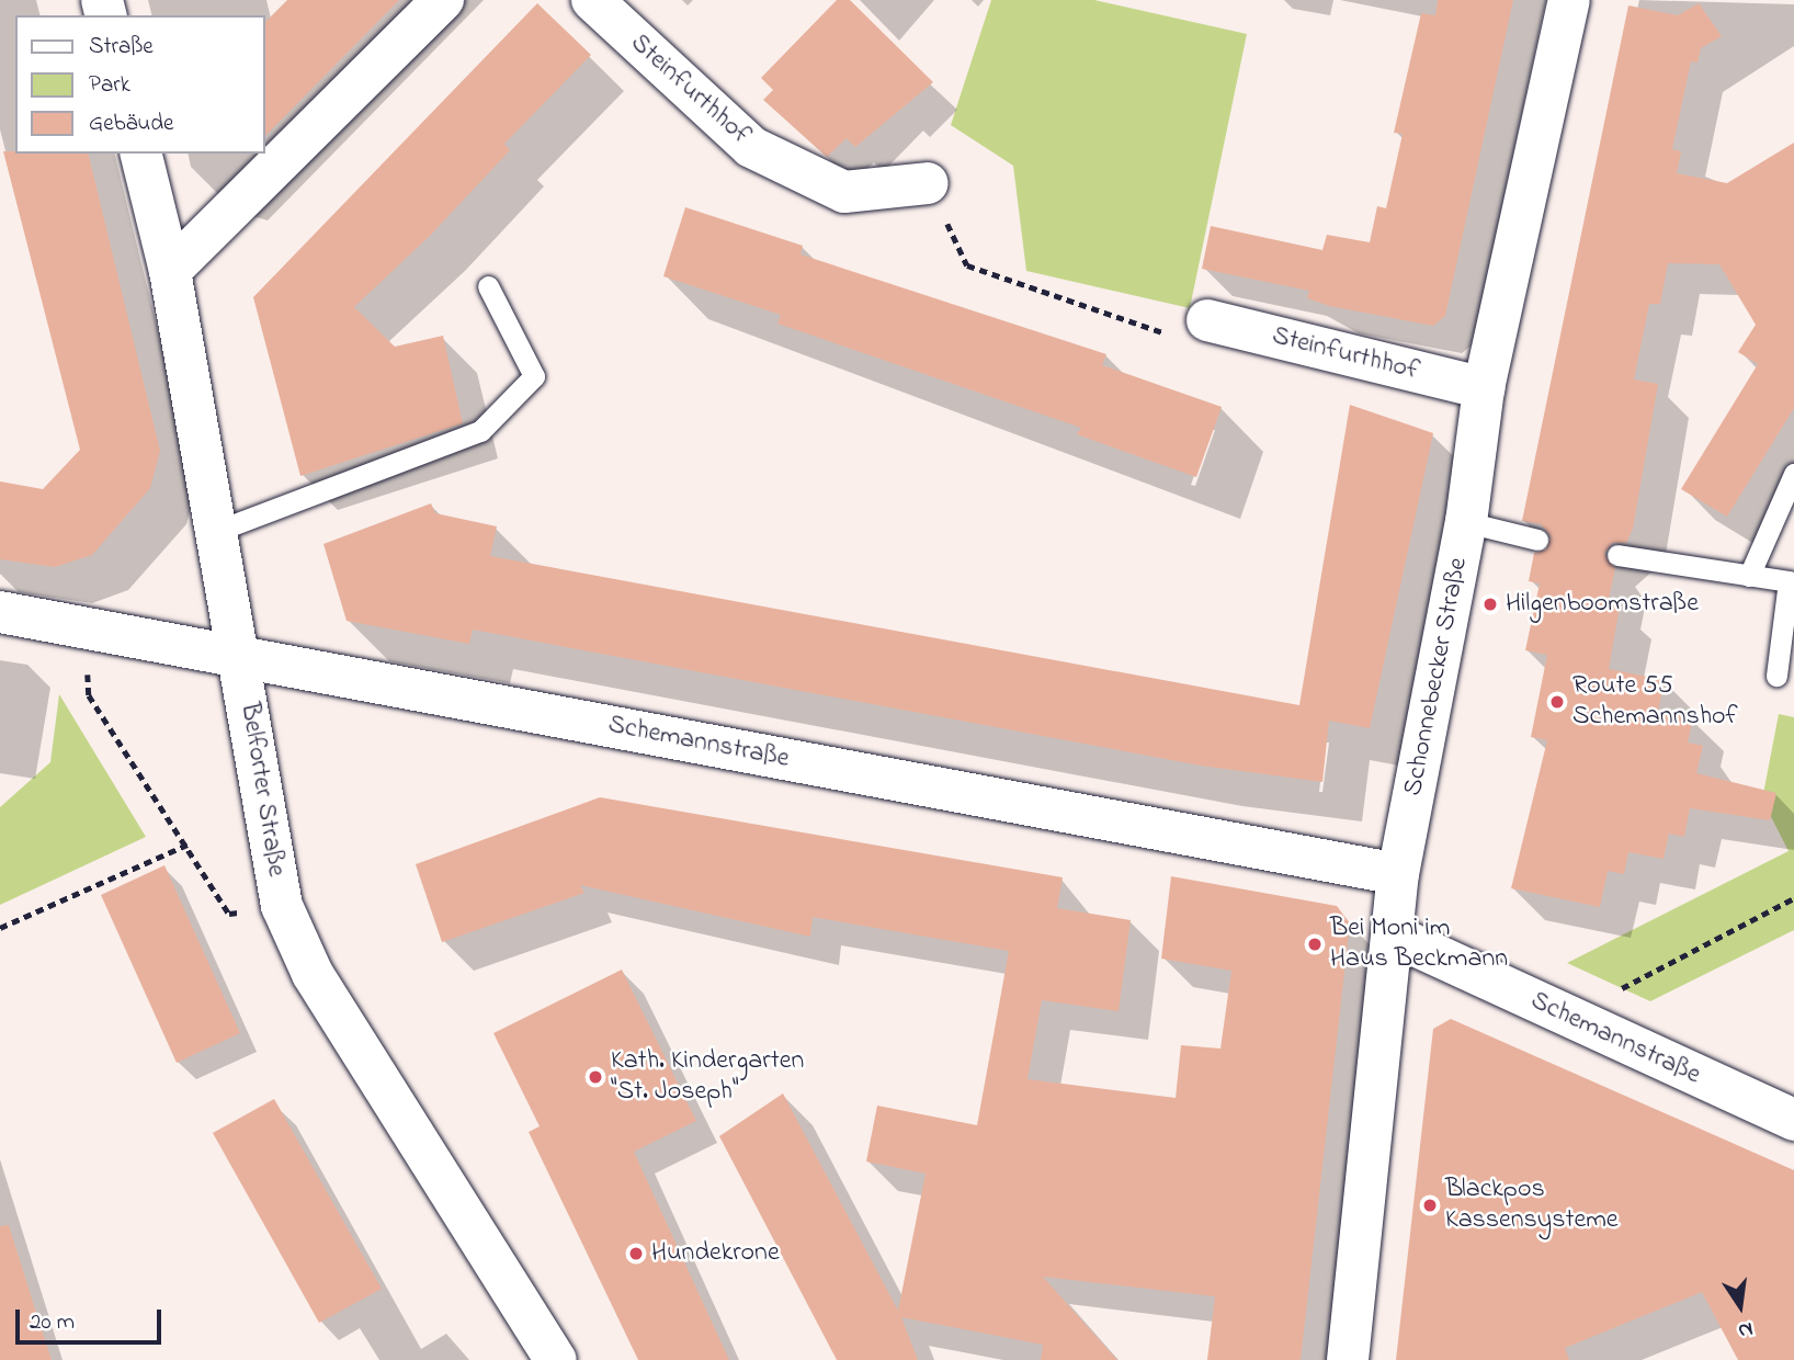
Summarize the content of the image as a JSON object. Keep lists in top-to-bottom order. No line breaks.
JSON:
{"streets":{"street":["Steinfurthhof","Schonnebecker Straße","Schemannstraße","Belforter Straße"]},"crossings":[["Steinfurthhof","Schonnebecker Straße"],["Schonnebecker Straße","Schemannstraße"],["Schemannstraße","Belforter Straße"]],"places":["Hilgenboomstraße","Route 55 Schemannshof","Bei Moni im Haus Beckmann","Kath. Kindergarten \"St. Joseph\"","Blackpos Kassensysteme","Hundekrone"],"legend":["Straße","Park","Gebäude"],"scale_bar":"20 m","north":"bottom"}
